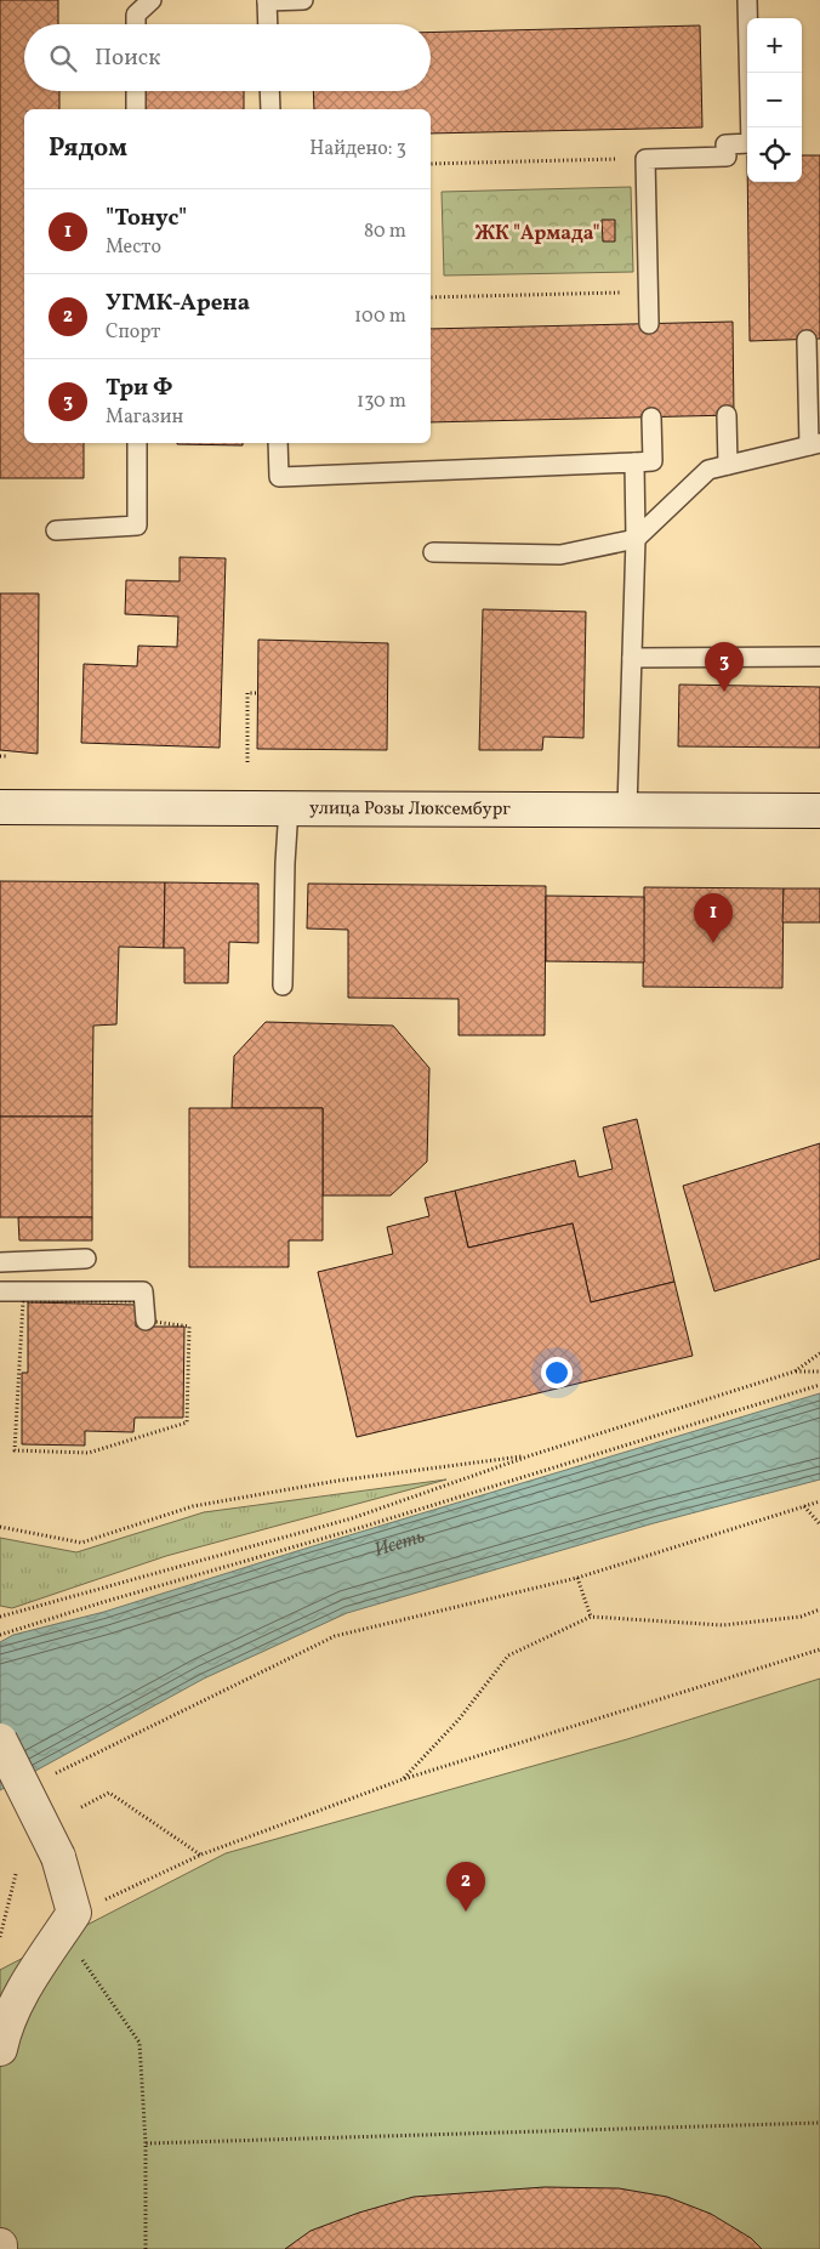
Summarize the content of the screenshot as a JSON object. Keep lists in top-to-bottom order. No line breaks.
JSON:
{"streets":{"main road":["улица Розы Люксембург"]},"districts":["ЖК \"Армада\""],"water":["Исеть"],"page":{"map_buttons":["+","−"],"search":"Поиск","heading":["Рядом","Найдено: 3"],"list":[{"mark":"1","name":"\"Тонус\"","note":"Место","value":"80 m"},{"mark":"2","name":"УГМК-Арена","note":"Спорт","value":"100 m"},{"mark":"3","name":"Три Ф","note":"Магазин","value":"130 m"}],"pins":["3","1","2"]}}
